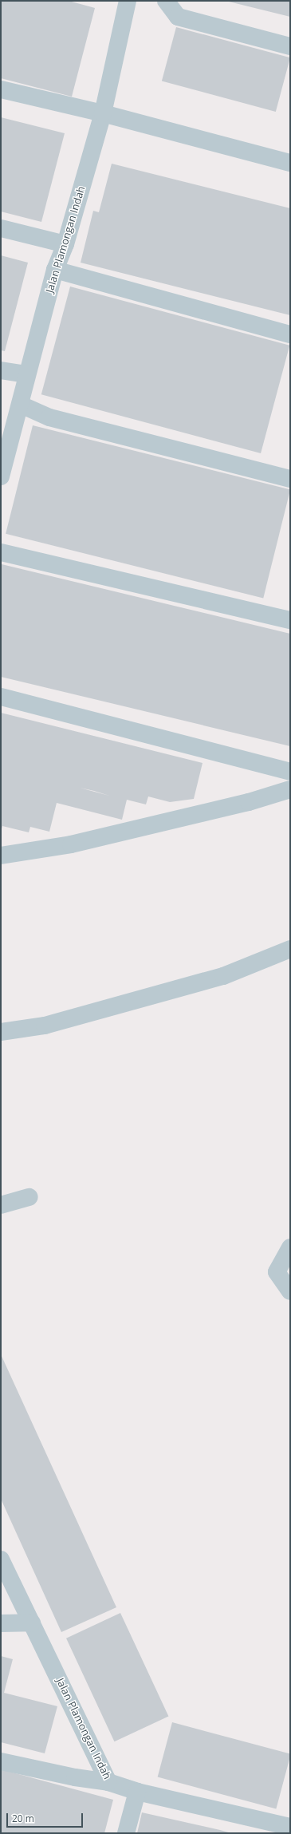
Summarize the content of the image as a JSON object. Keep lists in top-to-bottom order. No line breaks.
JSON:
{"streets":{"street":["Jalan Plamongan Indah"]},"scale_bar":"20 m"}
